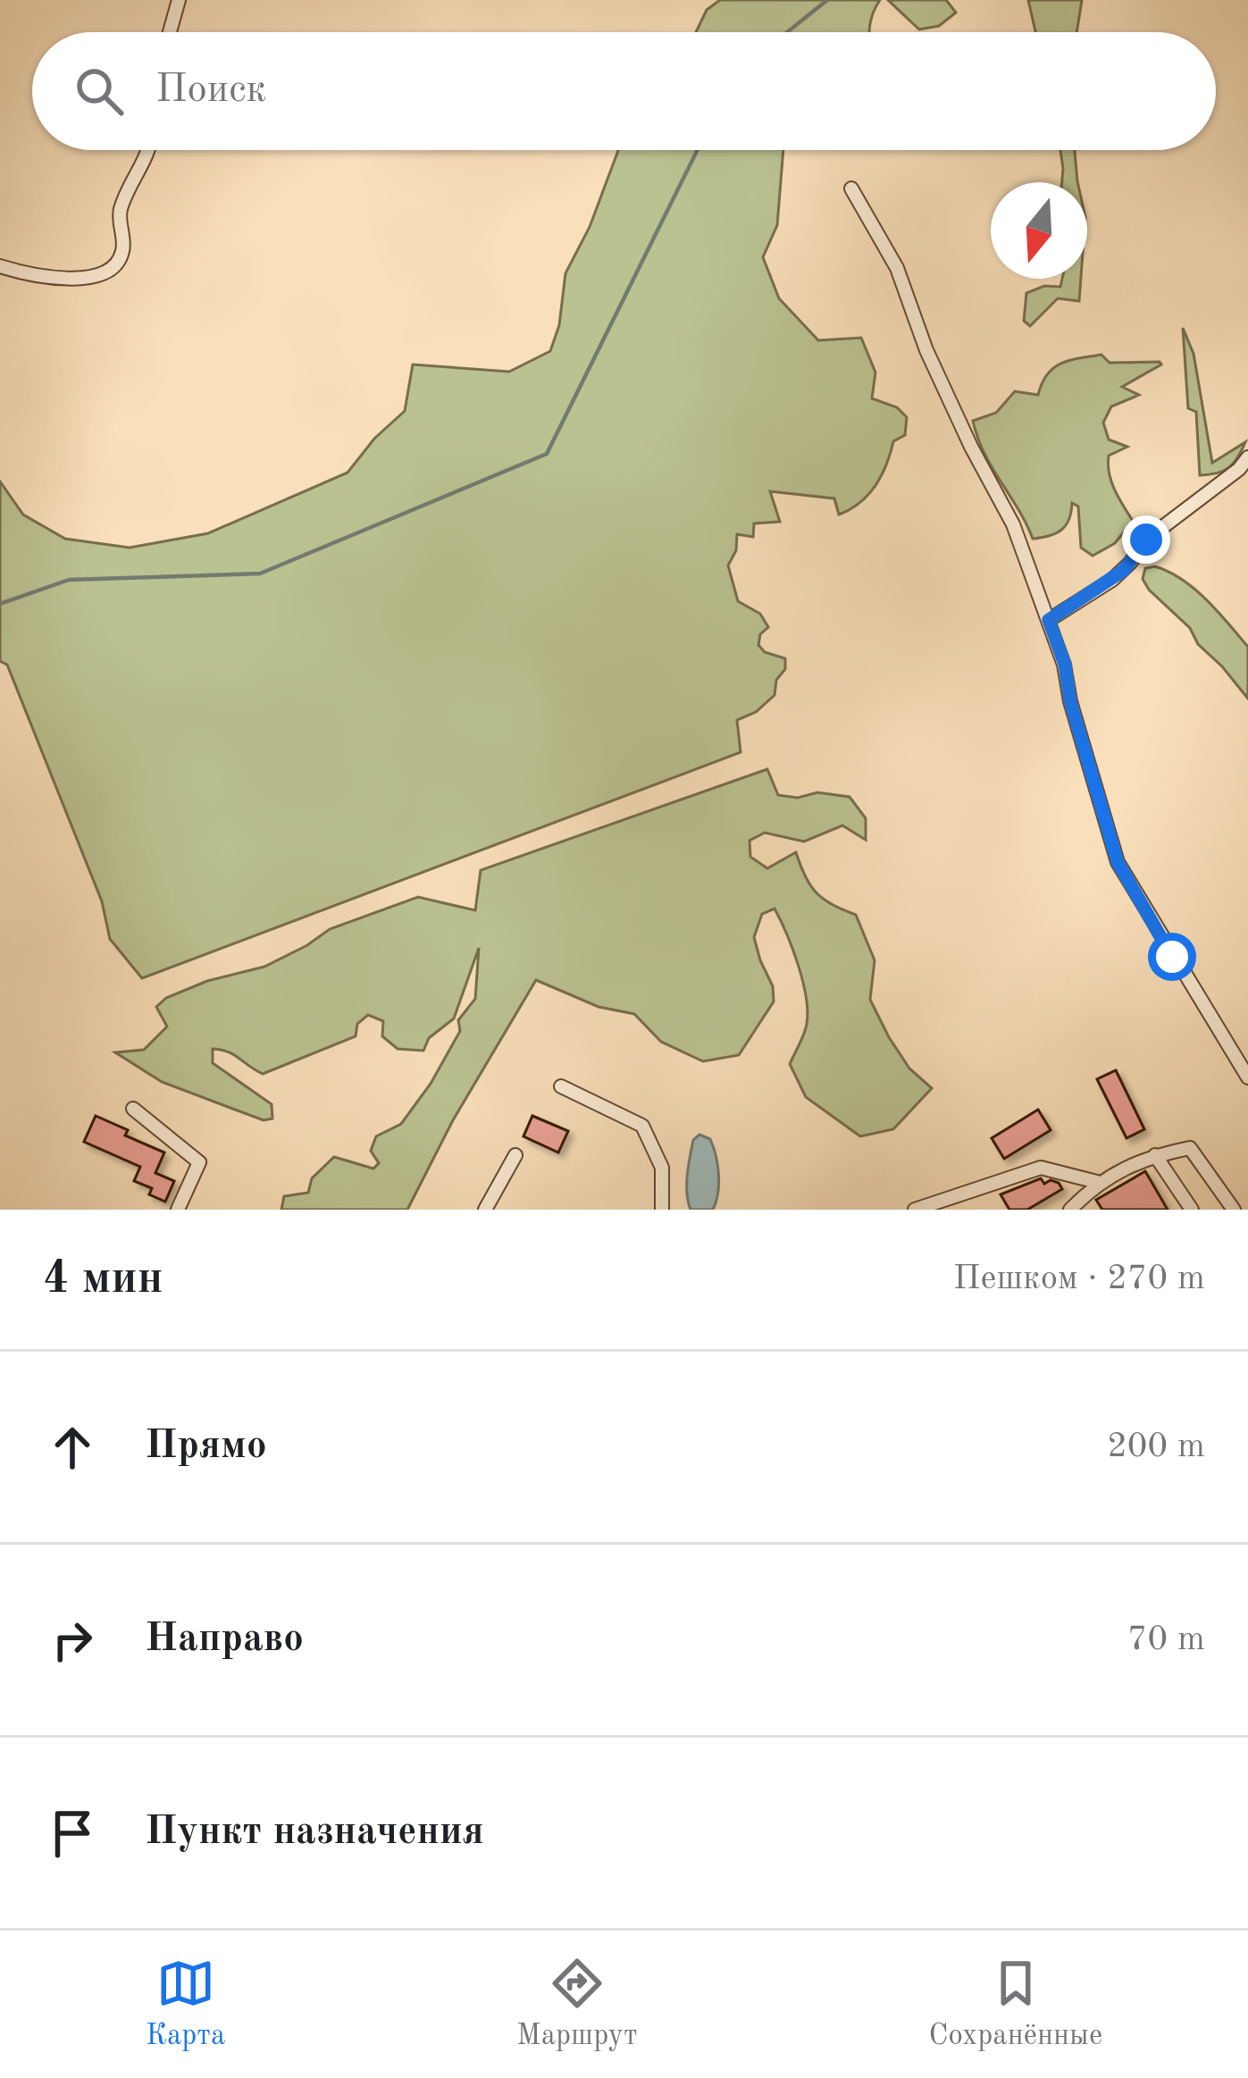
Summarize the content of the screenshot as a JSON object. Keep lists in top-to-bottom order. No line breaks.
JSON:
{"north":"bottom","page":{"search":"Поиск","heading":["4 мин","Пешком · 270 m"],"list":[["Прямо","200 m"],["Направо","70 m"],"Пункт назначения"],"nav":["Карта","Маршрут","Сохранённые"]}}
